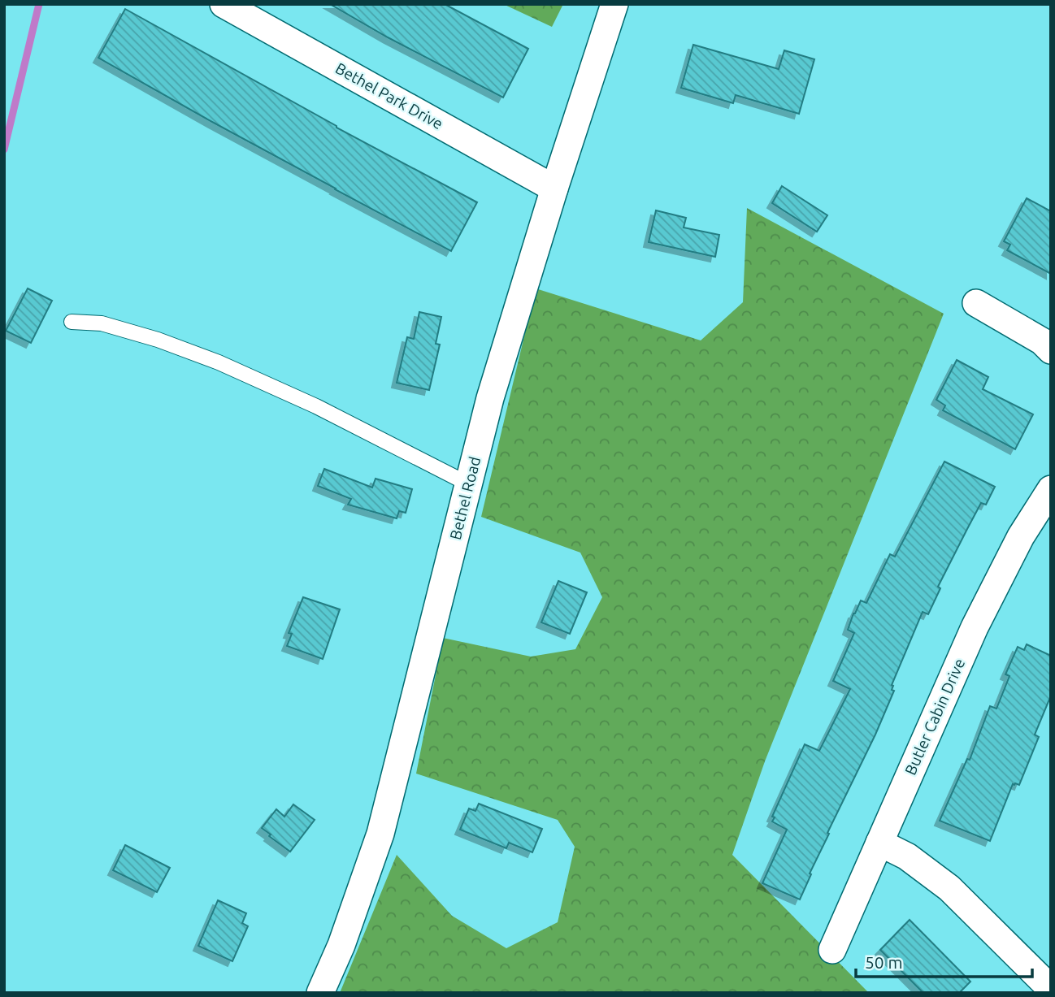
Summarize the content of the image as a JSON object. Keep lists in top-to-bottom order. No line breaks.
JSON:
{"streets":{"street":["Bethel Park Drive","Bethel Road","Butler Cabin Drive"]},"crossings":[["Bethel Park Drive","Bethel Road"]],"scale_bar":"50 m"}
